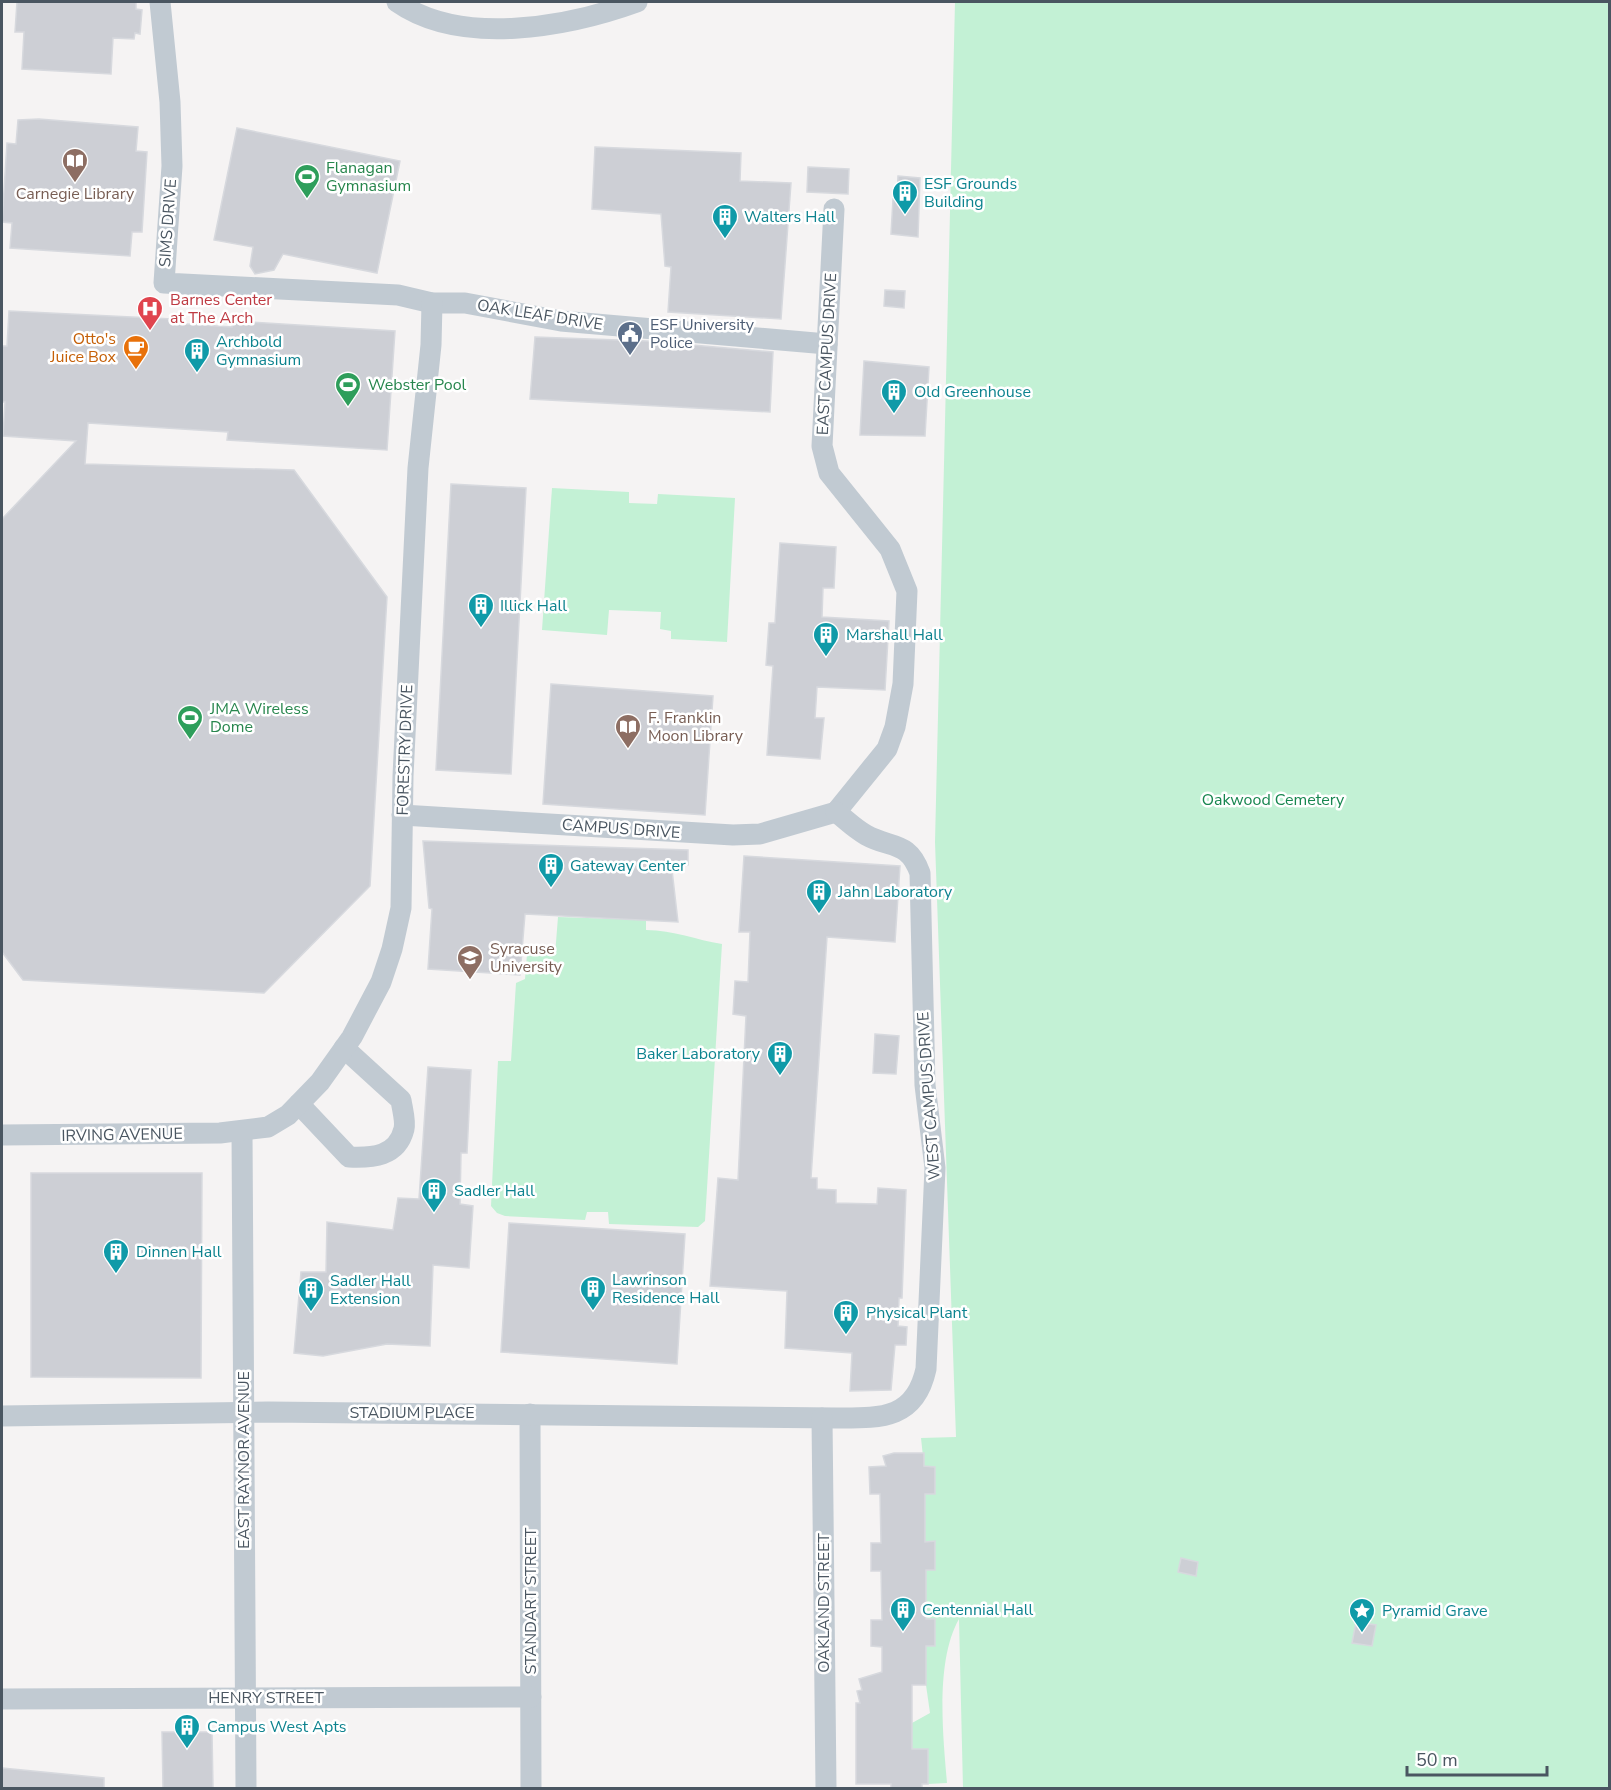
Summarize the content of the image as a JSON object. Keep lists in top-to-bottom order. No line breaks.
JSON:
{"streets":{"street":["SIMS DRIVE","OAK LEAF DRIVE","EAST CAMPUS DRIVE","FORESTRY DRIVE","CAMPUS DRIVE","WEST CAMPUS DRIVE","IRVING AVENUE","STADIUM PLACE","EAST RAYNOR AVENUE","STANDART STREET","OAKLAND STREET","HENRY STREET"]},"crossings":[["SIMS DRIVE","OAK LEAF DRIVE"],["SIMS DRIVE","FORESTRY DRIVE"],["OAK LEAF DRIVE","EAST CAMPUS DRIVE"],["OAK LEAF DRIVE","FORESTRY DRIVE"],["EAST CAMPUS DRIVE","CAMPUS DRIVE"],["EAST CAMPUS DRIVE","WEST CAMPUS DRIVE"],["FORESTRY DRIVE","CAMPUS DRIVE"],["FORESTRY DRIVE","IRVING AVENUE"],["FORESTRY DRIVE","EAST RAYNOR AVENUE"],["CAMPUS DRIVE","WEST CAMPUS DRIVE"],["WEST CAMPUS DRIVE","STADIUM PLACE"],["WEST CAMPUS DRIVE","OAKLAND STREET"],["IRVING AVENUE","EAST RAYNOR AVENUE"],["STADIUM PLACE","EAST RAYNOR AVENUE"],["STADIUM PLACE","STANDART STREET"],["STADIUM PLACE","OAKLAND STREET"],["EAST RAYNOR AVENUE","HENRY STREET"],["STANDART STREET","HENRY STREET"]],"parks":["Oakwood Cemetery"],"places":{"library":["Carnegie Library","F. Franklin Moon Library"],"sports":["Flanagan Gymnasium","Webster Pool","JMA Wireless Dome"],"building":["ESF Grounds Building","Walters Hall","Archbold Gymnasium","Old Greenhouse","Illick Hall","Marshall Hall","Gateway Center","Jahn Laboratory","Baker Laboratory","Sadler Hall","Dinnen Hall","Lawrinson Residence Hall","Sadler Hall Extension","Physical Plant","Centennial Hall","Campus West Apts"],"hospital":["Barnes Center at The Arch"],"public building":["ESF University Police"],"cafe":["Otto's Juice Box"],"school or university":["Syracuse University"],"place":["Pyramid Grave"]},"scale_bar":"50 m"}
